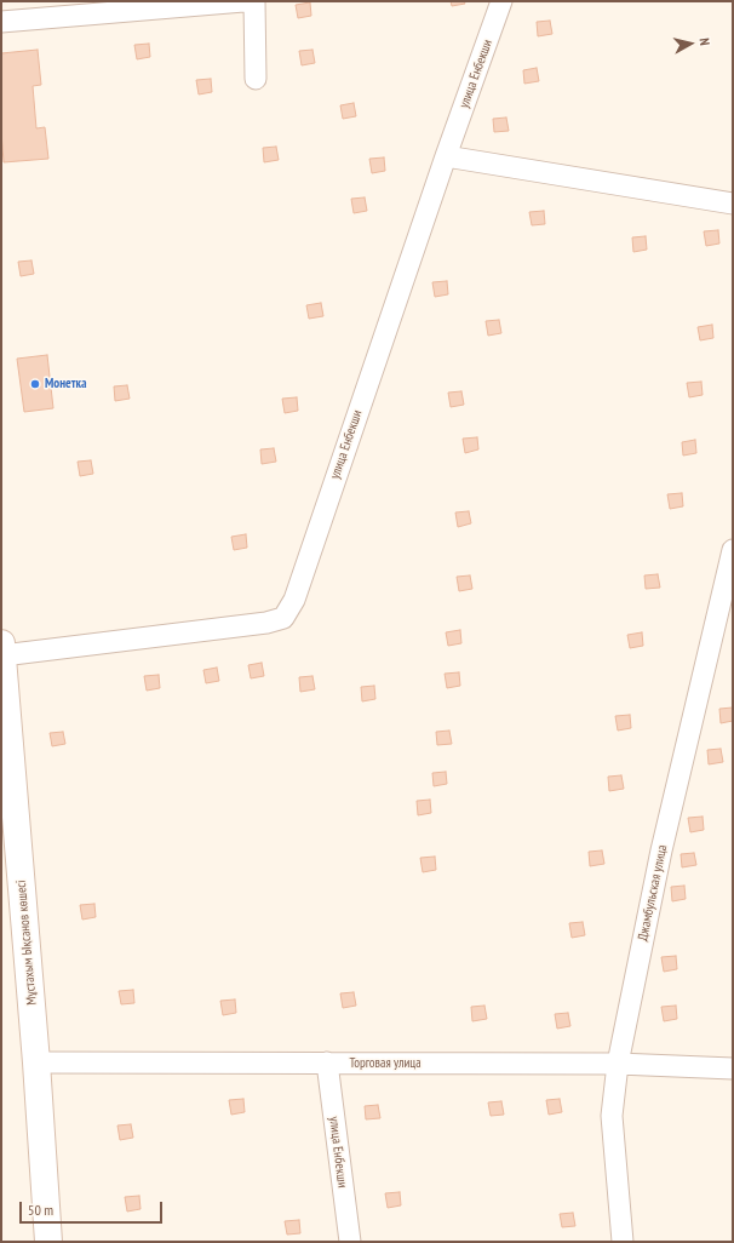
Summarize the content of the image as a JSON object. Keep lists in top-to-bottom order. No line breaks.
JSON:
{"streets":{"main road":["Мұстахым Ықсанов көшесі"],"street":["улица Енбекши","Джамбульская улица","Торговая улица"]},"crossings":[["улица Енбекши","Мұстахым Ықсанов көшесі"],["улица Енбекши","Торговая улица"],["Джамбульская улица","Торговая улица"],["Мұстахым Ықсанов көшесі","Торговая улица"]],"places":["Монетка"],"scale_bar":"50 m","north":"right"}
